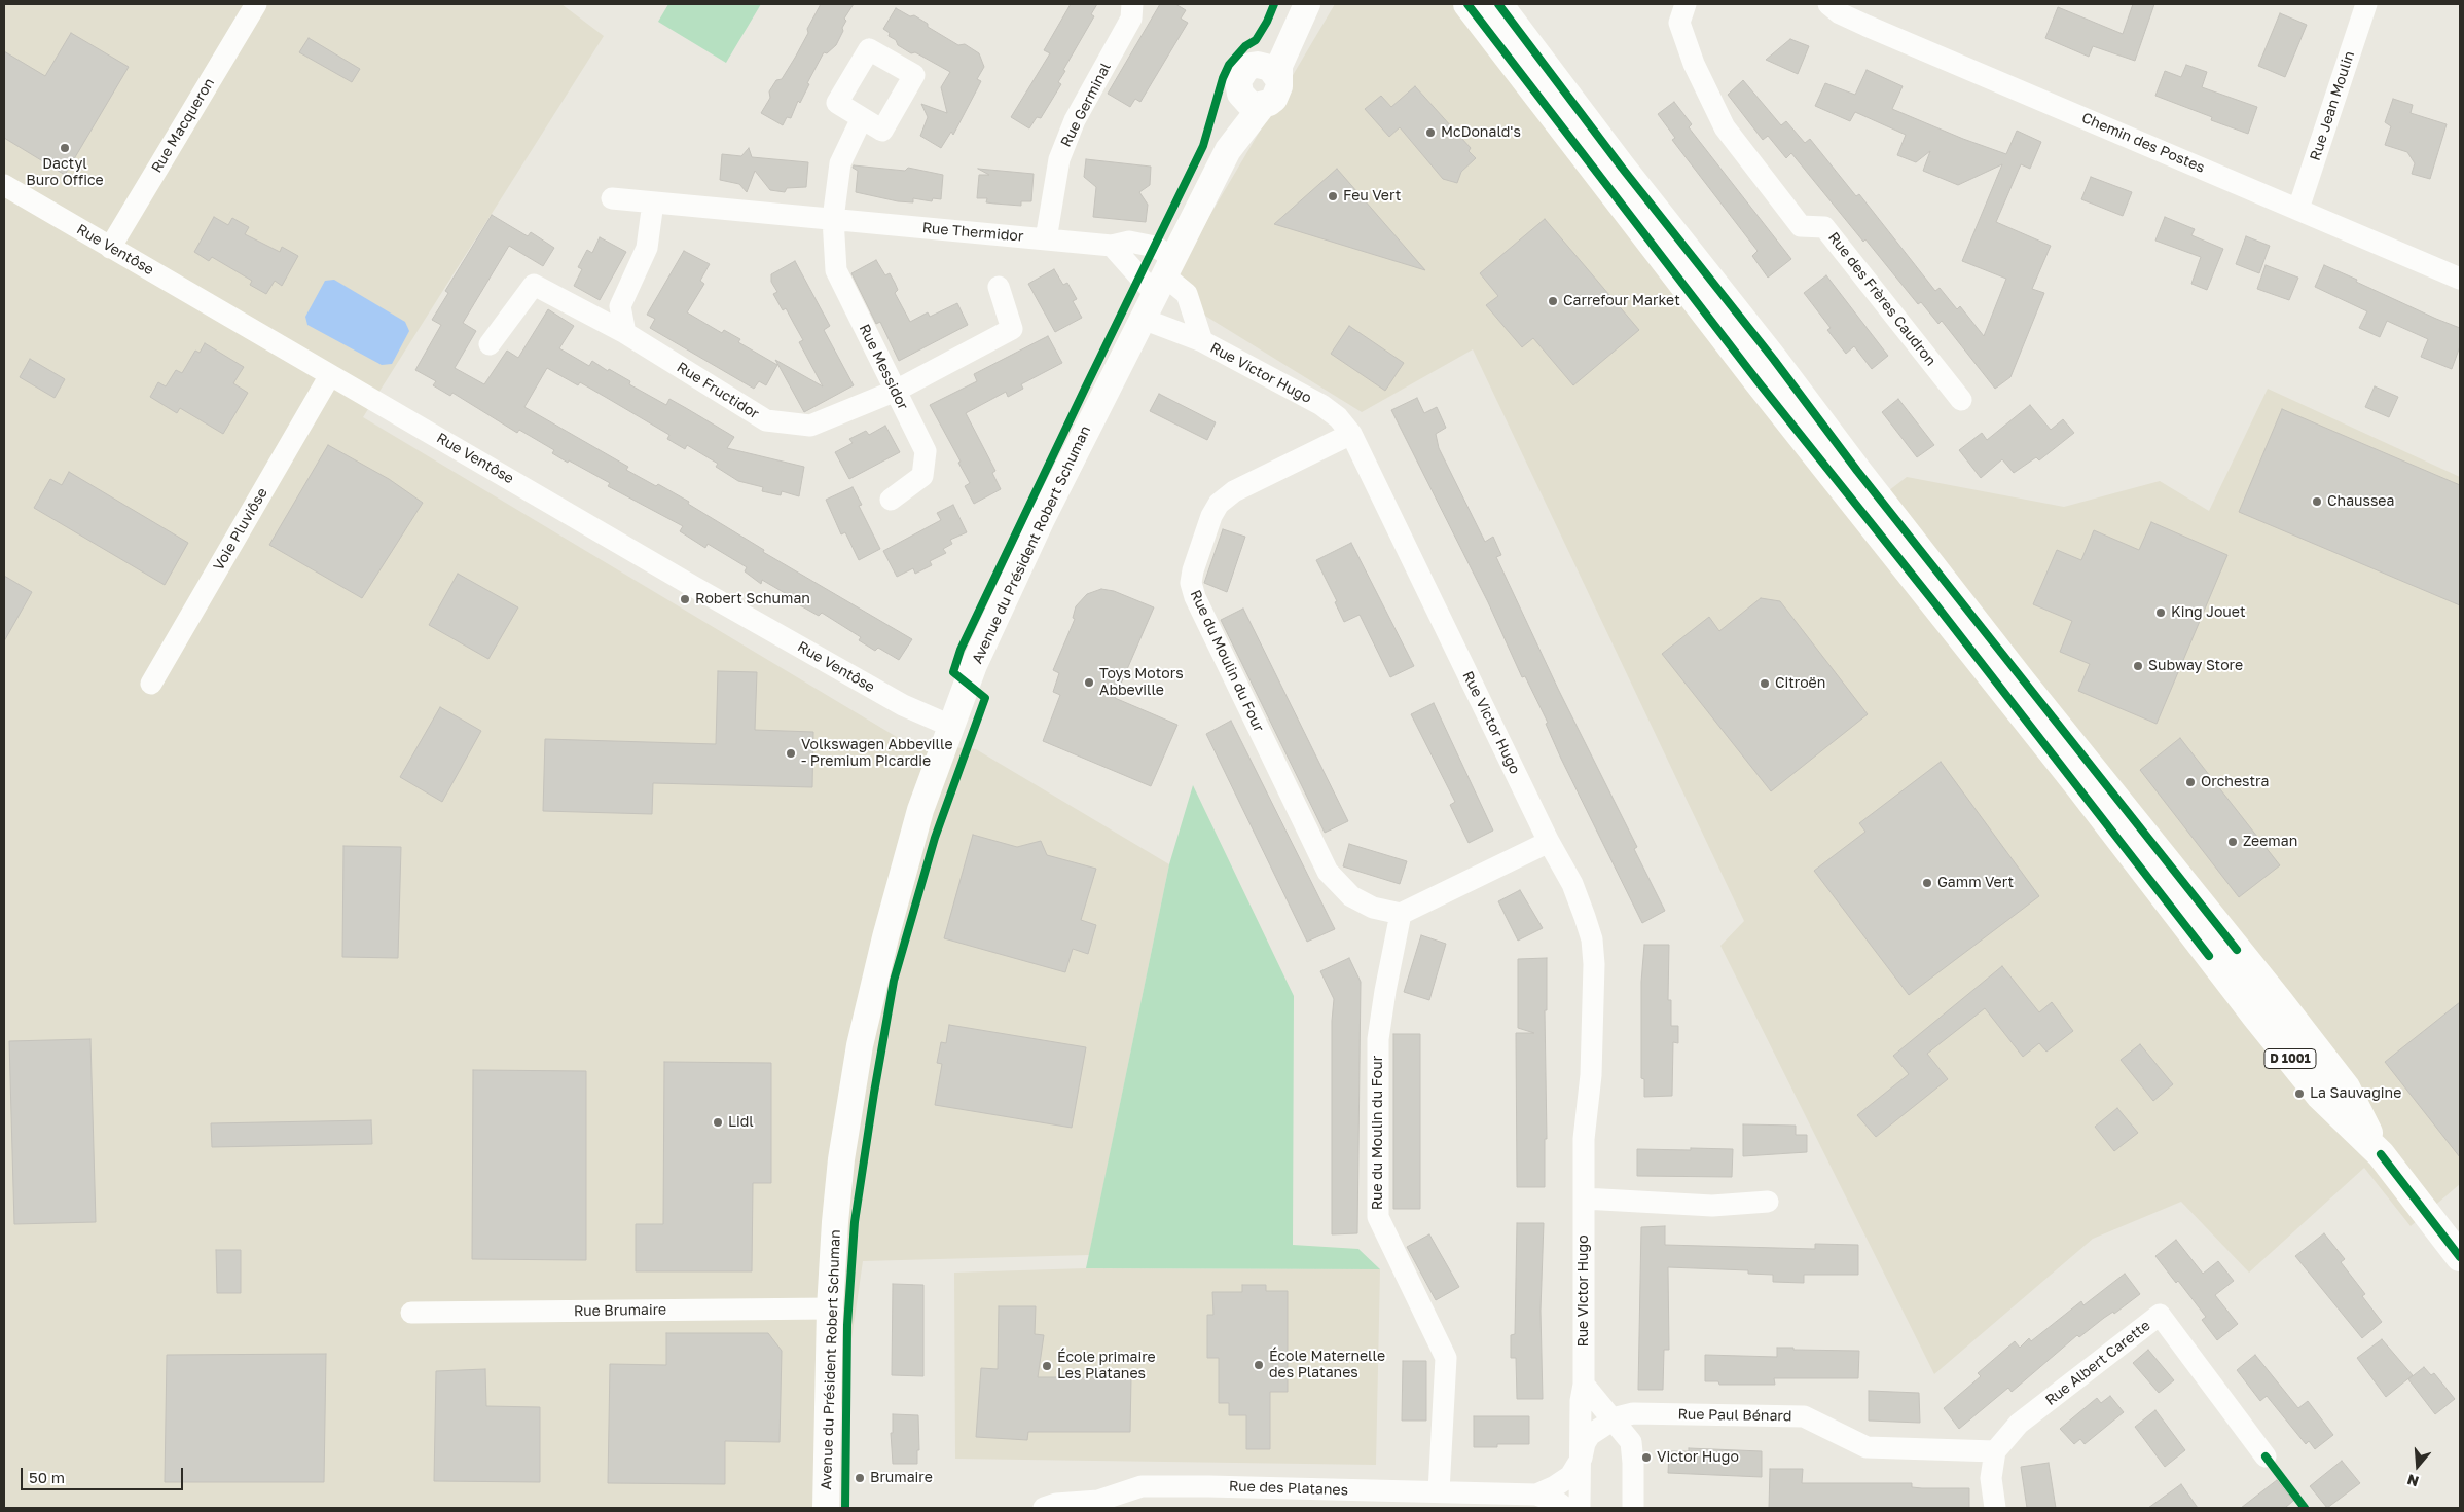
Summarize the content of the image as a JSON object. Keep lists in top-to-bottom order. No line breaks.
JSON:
{"streets":{"main road":["D 1001"],"street":["Rue Germinal","Rue Jean Moulin","Rue Macqueron","Chemin des Postes","Rue Thermidor","Rue Ventôse","Rue des Frères Caudron","Rue Messidor","Rue Victor Hugo","Rue Fructidor","Voie Pluviôse","Avenue du Président Robert Schuman","Rue du Moulin du Four","Rue Brumaire","Rue Albert Carette","Rue Paul Bénard","Rue des Platanes"]},"crossings":[["Rue Germinal","Rue Thermidor"],["Rue Jean Moulin","Chemin des Postes"],["Rue Macqueron","Rue Ventôse"],["Rue Thermidor","Rue Messidor"],["Rue Thermidor","Rue Victor Hugo"],["Rue Thermidor","Avenue du Président Robert Schuman"],["Rue Ventôse","Voie Pluviôse"],["Rue Ventôse","Avenue du Président Robert Schuman"],["Rue Messidor","Rue Fructidor"],["Rue Victor Hugo","Avenue du Président Robert Schuman"],["Rue Victor Hugo","Rue du Moulin du Four"],["Rue Victor Hugo","Rue Paul Bénard"],["Rue Victor Hugo","Rue des Platanes"],["Avenue du Président Robert Schuman","Rue Brumaire"],["Rue du Moulin du Four","Rue des Platanes"],["Rue Albert Carette","Rue Paul Bénard"]],"places":["McDonald's","Dactyl Buro Office","Feu Vert","Carrefour Market","Chaussea","Robert Schuman","King Jouet","Subway Store","Toys Motors Abbeville","Citroën","Volkswagen Abbeville - Premium Picardie","Orchestra","Zeeman","Gamm Vert","La Sauvagine","Lidl","École Maternelle des Platanes","École primaire Les Platanes","Victor Hugo","Brumaire"],"scale_bar":"50 m","north":"bottom"}
